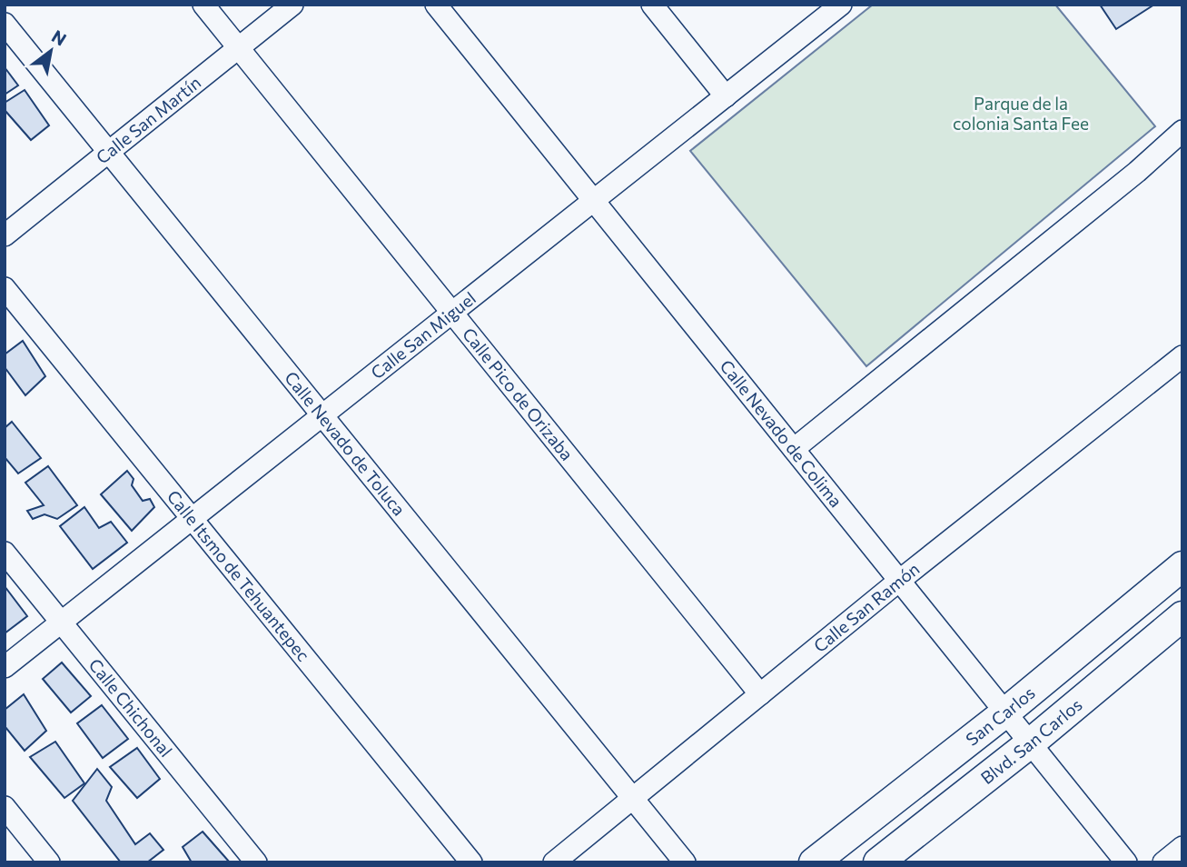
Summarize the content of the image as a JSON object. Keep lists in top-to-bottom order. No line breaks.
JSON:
{"streets":{"main road":["San Carlos","Blvd. San Carlos"],"street":["Calle San Martín","Calle San Miguel","Calle Pico de Orizaba","Calle Nevado de Colima","Calle Nevado de Toluca","Calle Itsmo de Tehuantepec","Calle San Ramón","Calle Chichonal"]},"crossings":[["Calle San Martín","Calle Pico de Orizaba"],["Calle San Martín","Calle Nevado de Toluca"],["Calle San Miguel","Calle Pico de Orizaba"],["Calle San Miguel","Calle Nevado de Colima"],["Calle San Miguel","Calle Nevado de Toluca"],["Calle San Miguel","Calle Itsmo de Tehuantepec"],["Calle San Miguel","Calle Chichonal"],["Calle Pico de Orizaba","Calle San Ramón"],["Calle Nevado de Colima","Calle San Ramón"],["Calle Nevado de Colima","San Carlos"],["Calle Nevado de Colima","Blvd. San Carlos"],["Calle Nevado de Toluca","Calle San Ramón"]],"parks":["Parque de la colonia Santa Fee"],"north":"top right"}
